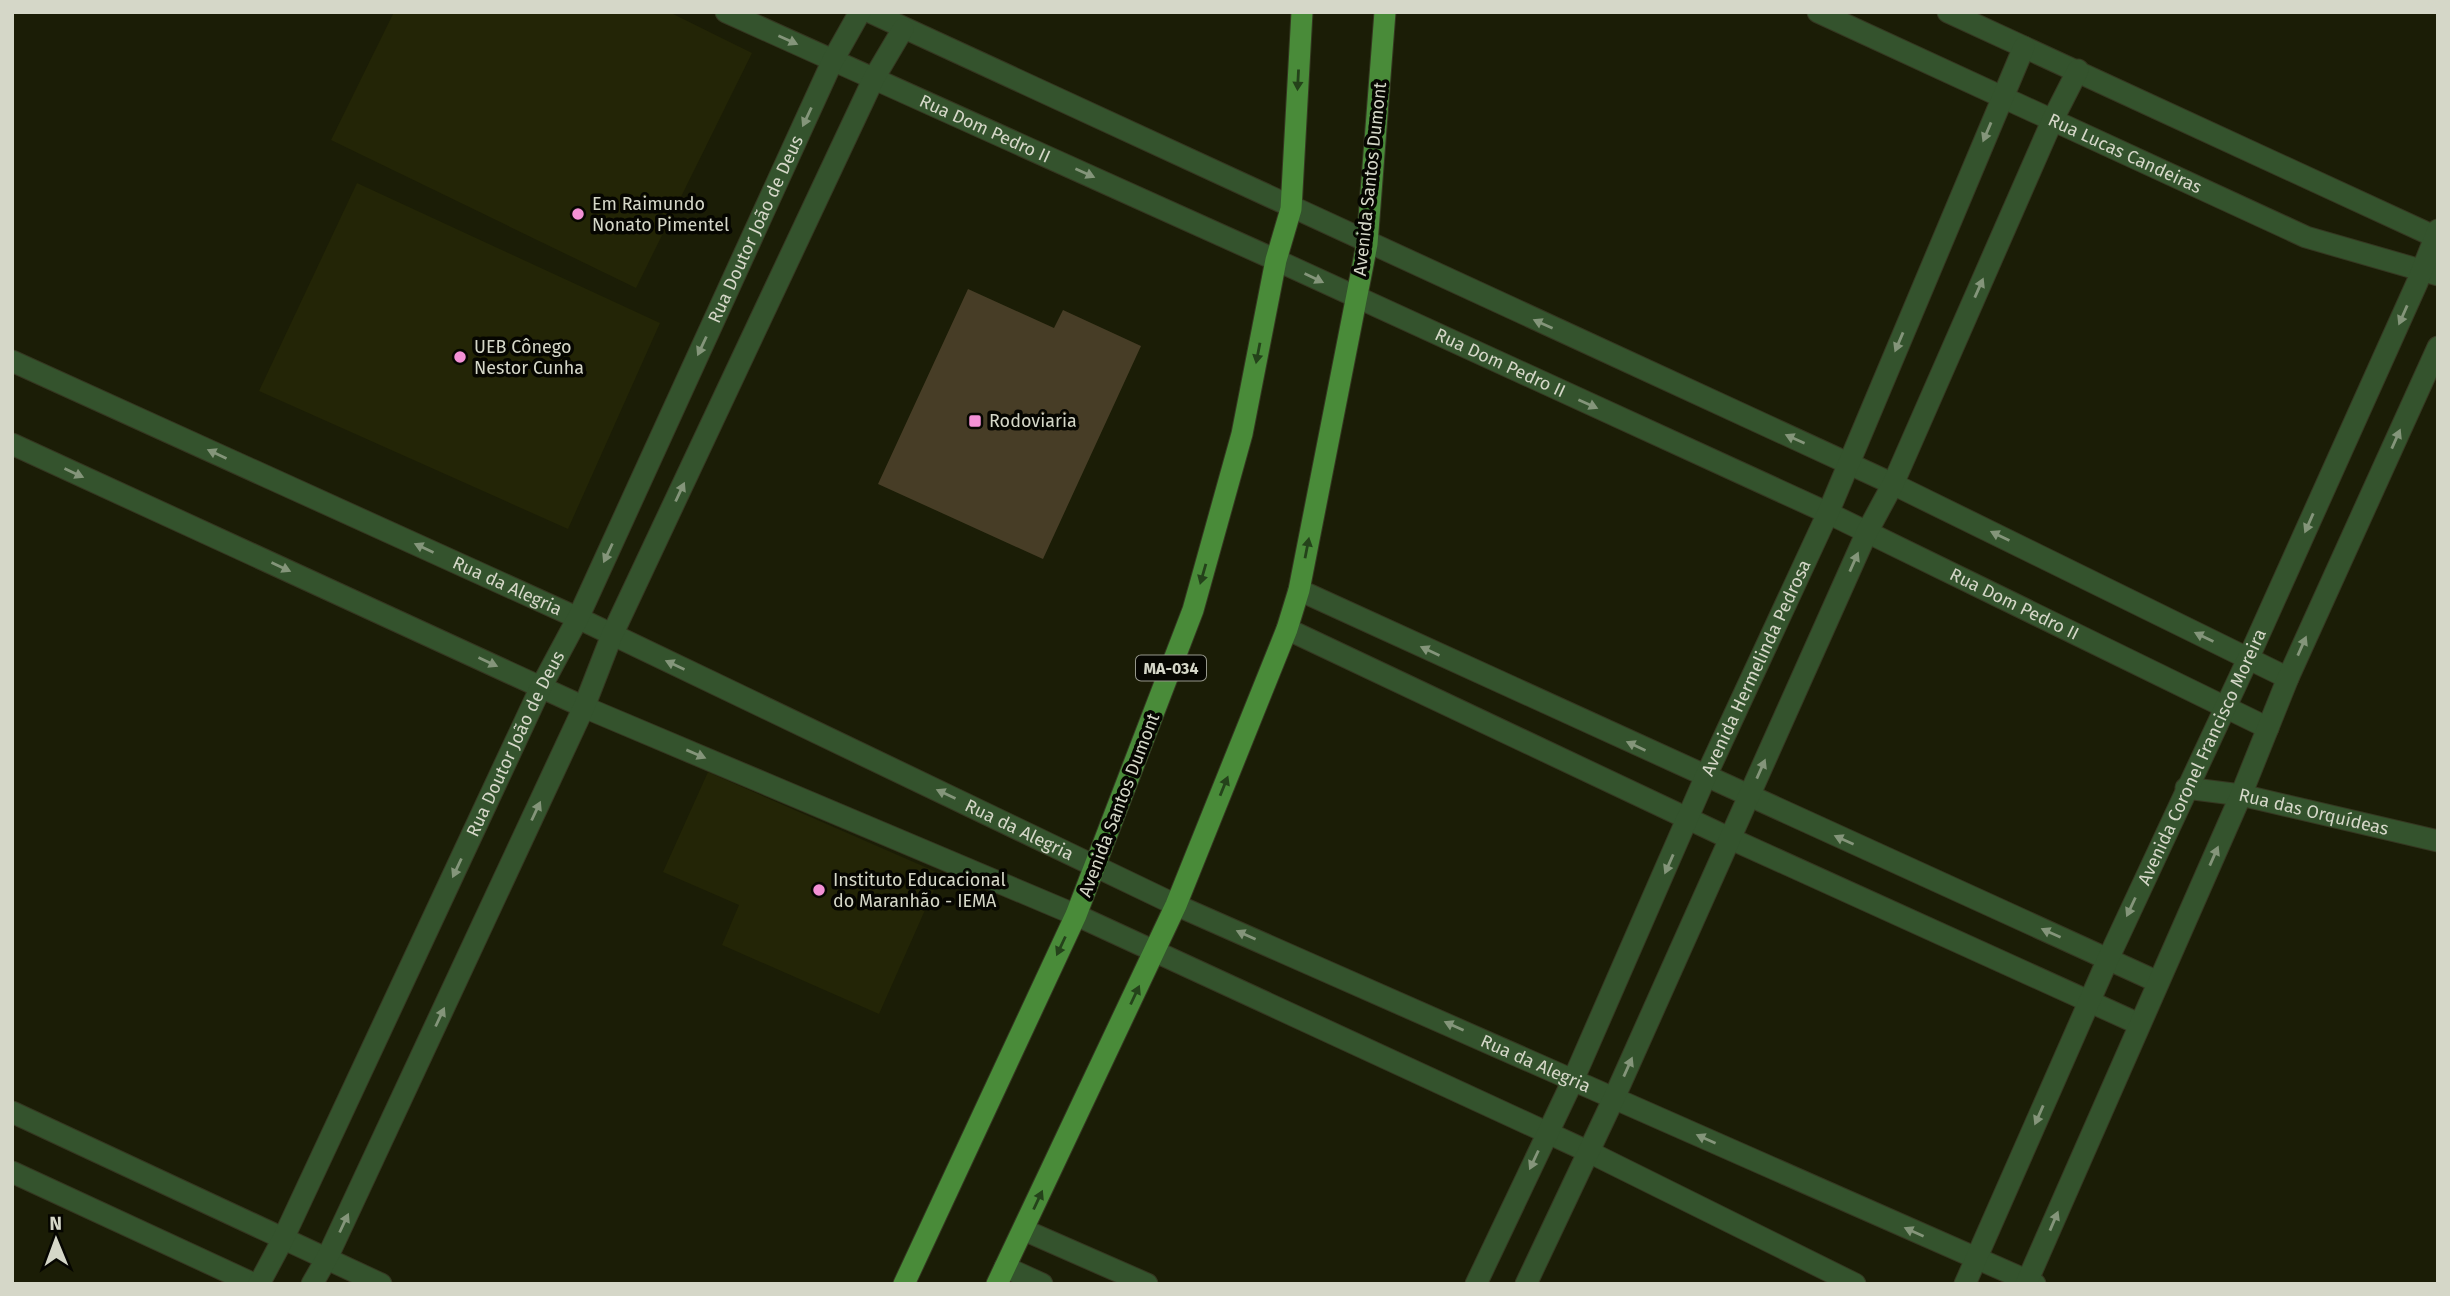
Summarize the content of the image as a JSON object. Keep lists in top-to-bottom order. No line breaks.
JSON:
{"streets":{"main road":["Avenida Santos Dumont","MA-034"],"street":["Rua Dom Pedro II","Rua Lucas Candeiras","Rua Doutor João de Deus","Rua da Alegria","Avenida Hermelinda Pedrosa","Avenida Coronel Francisco Moreira","Rua das Orquídeas"]},"crossings":[["Rua Dom Pedro II","Avenida Santos Dumont"],["Rua Dom Pedro II","Rua Doutor João de Deus"],["Rua Dom Pedro II","Avenida Hermelinda Pedrosa"],["Rua Dom Pedro II","Avenida Coronel Francisco Moreira"],["Rua Lucas Candeiras","Avenida Hermelinda Pedrosa"],["Rua Lucas Candeiras","Avenida Coronel Francisco Moreira"],["Avenida Santos Dumont","Rua da Alegria"],["Rua Doutor João de Deus","Rua da Alegria"],["Rua da Alegria","Avenida Hermelinda Pedrosa"],["Rua da Alegria","Avenida Coronel Francisco Moreira"],["Avenida Coronel Francisco Moreira","Rua das Orquídeas"]],"places":{"other":["Em Raimundo Nonato Pimentel","UEB Cônego Nestor Cunha","Instituto Educacional do Maranhão - IEMA"],"transit":["Rodoviaria"]},"north":"top"}
